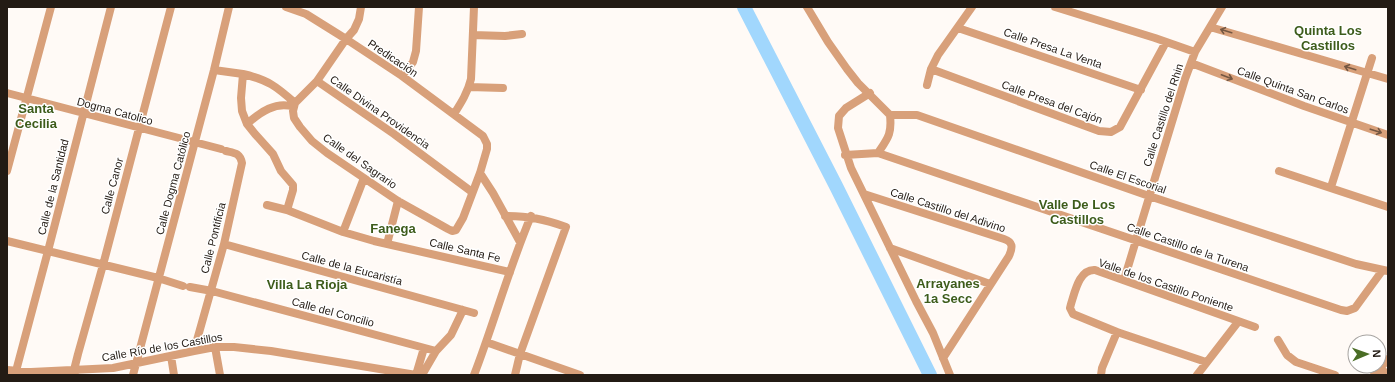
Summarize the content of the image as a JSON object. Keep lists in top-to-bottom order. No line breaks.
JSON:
{"streets":{"street":["Calle Presa La Venta","Predicación","Calle Quinta San Carlos","Calle Presa del Cajón","Dogma Catolico","Calle Divina Providencia","Calle Castillo del Rhin","Calle del Sagrario","Calle El Escorial","Calle Dogma Católico","Calle Canor","Calle de la Santidad","Calle Castillo del Adivino","Calle Pontificia","Calle Castillo de la Turena","Calle Santa Fe","Calle de la Eucaristía","Valle de los Castillo Poniente","Calle del Concilio","Calle Río de los Castillos"]},"crossings":[["Calle Presa La Venta","Calle Presa del Cajón"],["Predicación","Calle Divina Providencia"],["Calle Quinta San Carlos","Calle Castillo del Rhin"],["Dogma Catolico","Calle Dogma Católico"],["Dogma Catolico","Calle Canor"],["Dogma Catolico","Calle de la Santidad"],["Dogma Catolico","Calle Pontificia"],["Calle Divina Providencia","Calle del Sagrario"],["Calle Castillo del Rhin","Calle El Escorial"],["Calle Castillo del Rhin","Calle Castillo de la Turena"],["Calle Castillo del Rhin","Valle de los Castillo Poniente"],["Calle El Escorial","Calle Castillo de la Turena"],["Calle Dogma Católico","Calle Pontificia"],["Calle Dogma Católico","Calle del Concilio"],["Calle Dogma Católico","Calle Río de los Castillos"],["Calle Canor","Calle del Concilio"],["Calle Canor","Calle Río de los Castillos"],["Calle de la Santidad","Calle del Concilio"],["Calle de la Santidad","Calle Río de los Castillos"],["Calle Pontificia","Calle de la Eucaristía"],["Calle Pontificia","Calle del Concilio"]],"districts":["Quinta Los Castillos","Santa Cecilia","Valle De Los Castillos","Fanega","Arrayanes 1a Secc","Villa La Rioja"],"north":"right"}
